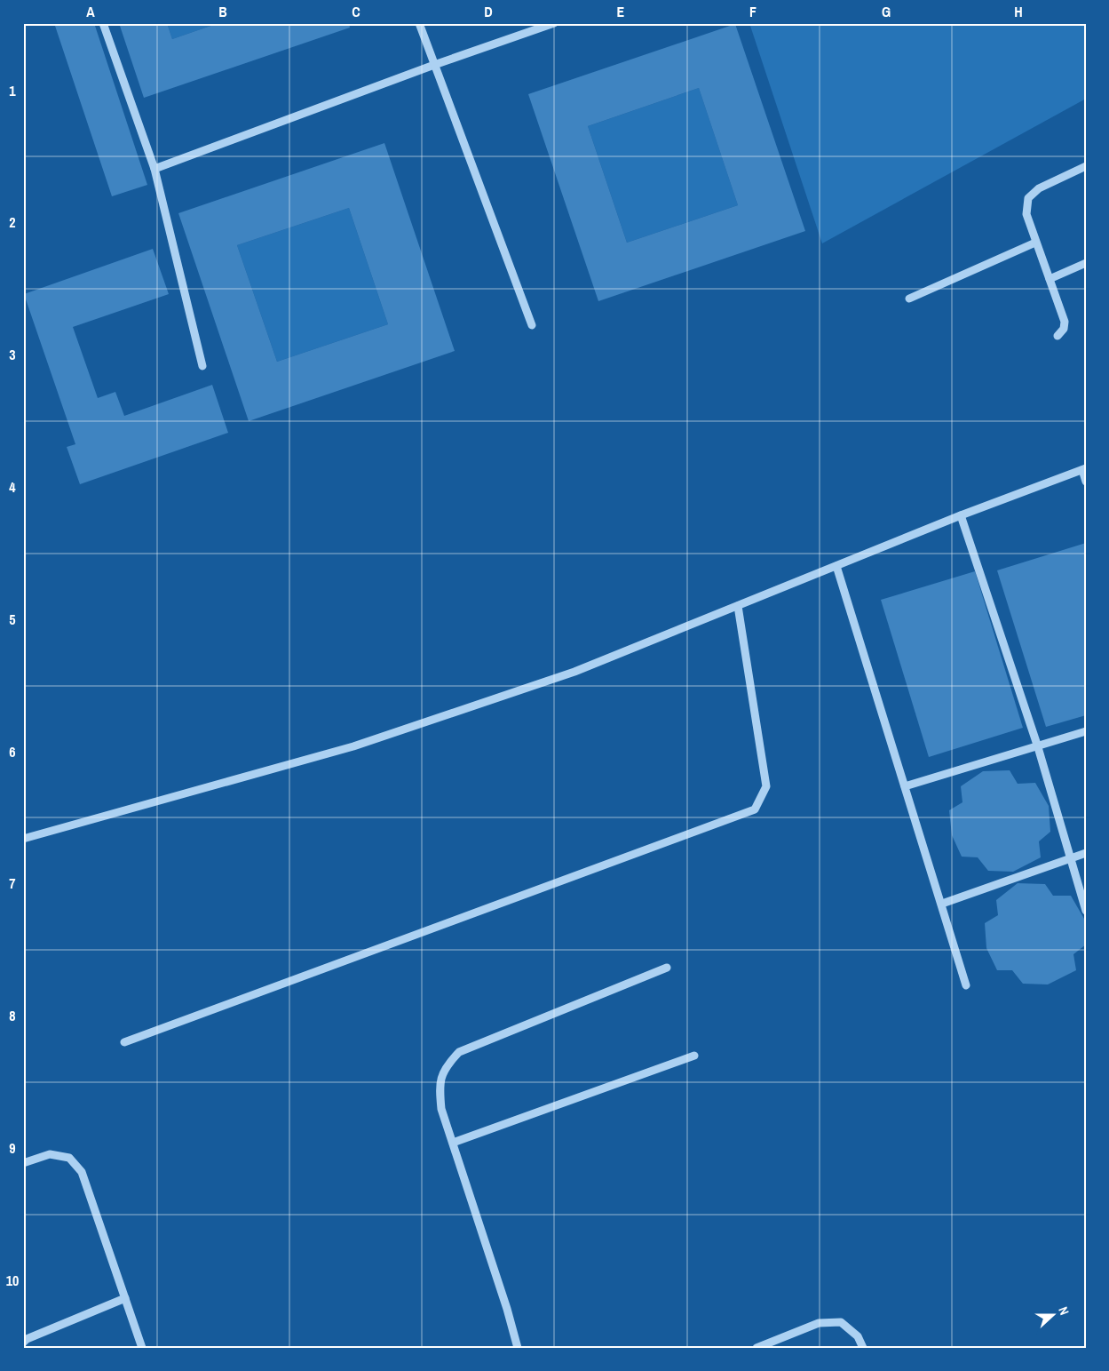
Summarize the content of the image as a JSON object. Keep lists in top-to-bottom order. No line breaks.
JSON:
{"north":"right","grid":{"columns":["A","B","C","D","E","F","G","H"],"rows":["1","2","3","4","5","6","7","8","9","10"]}}
